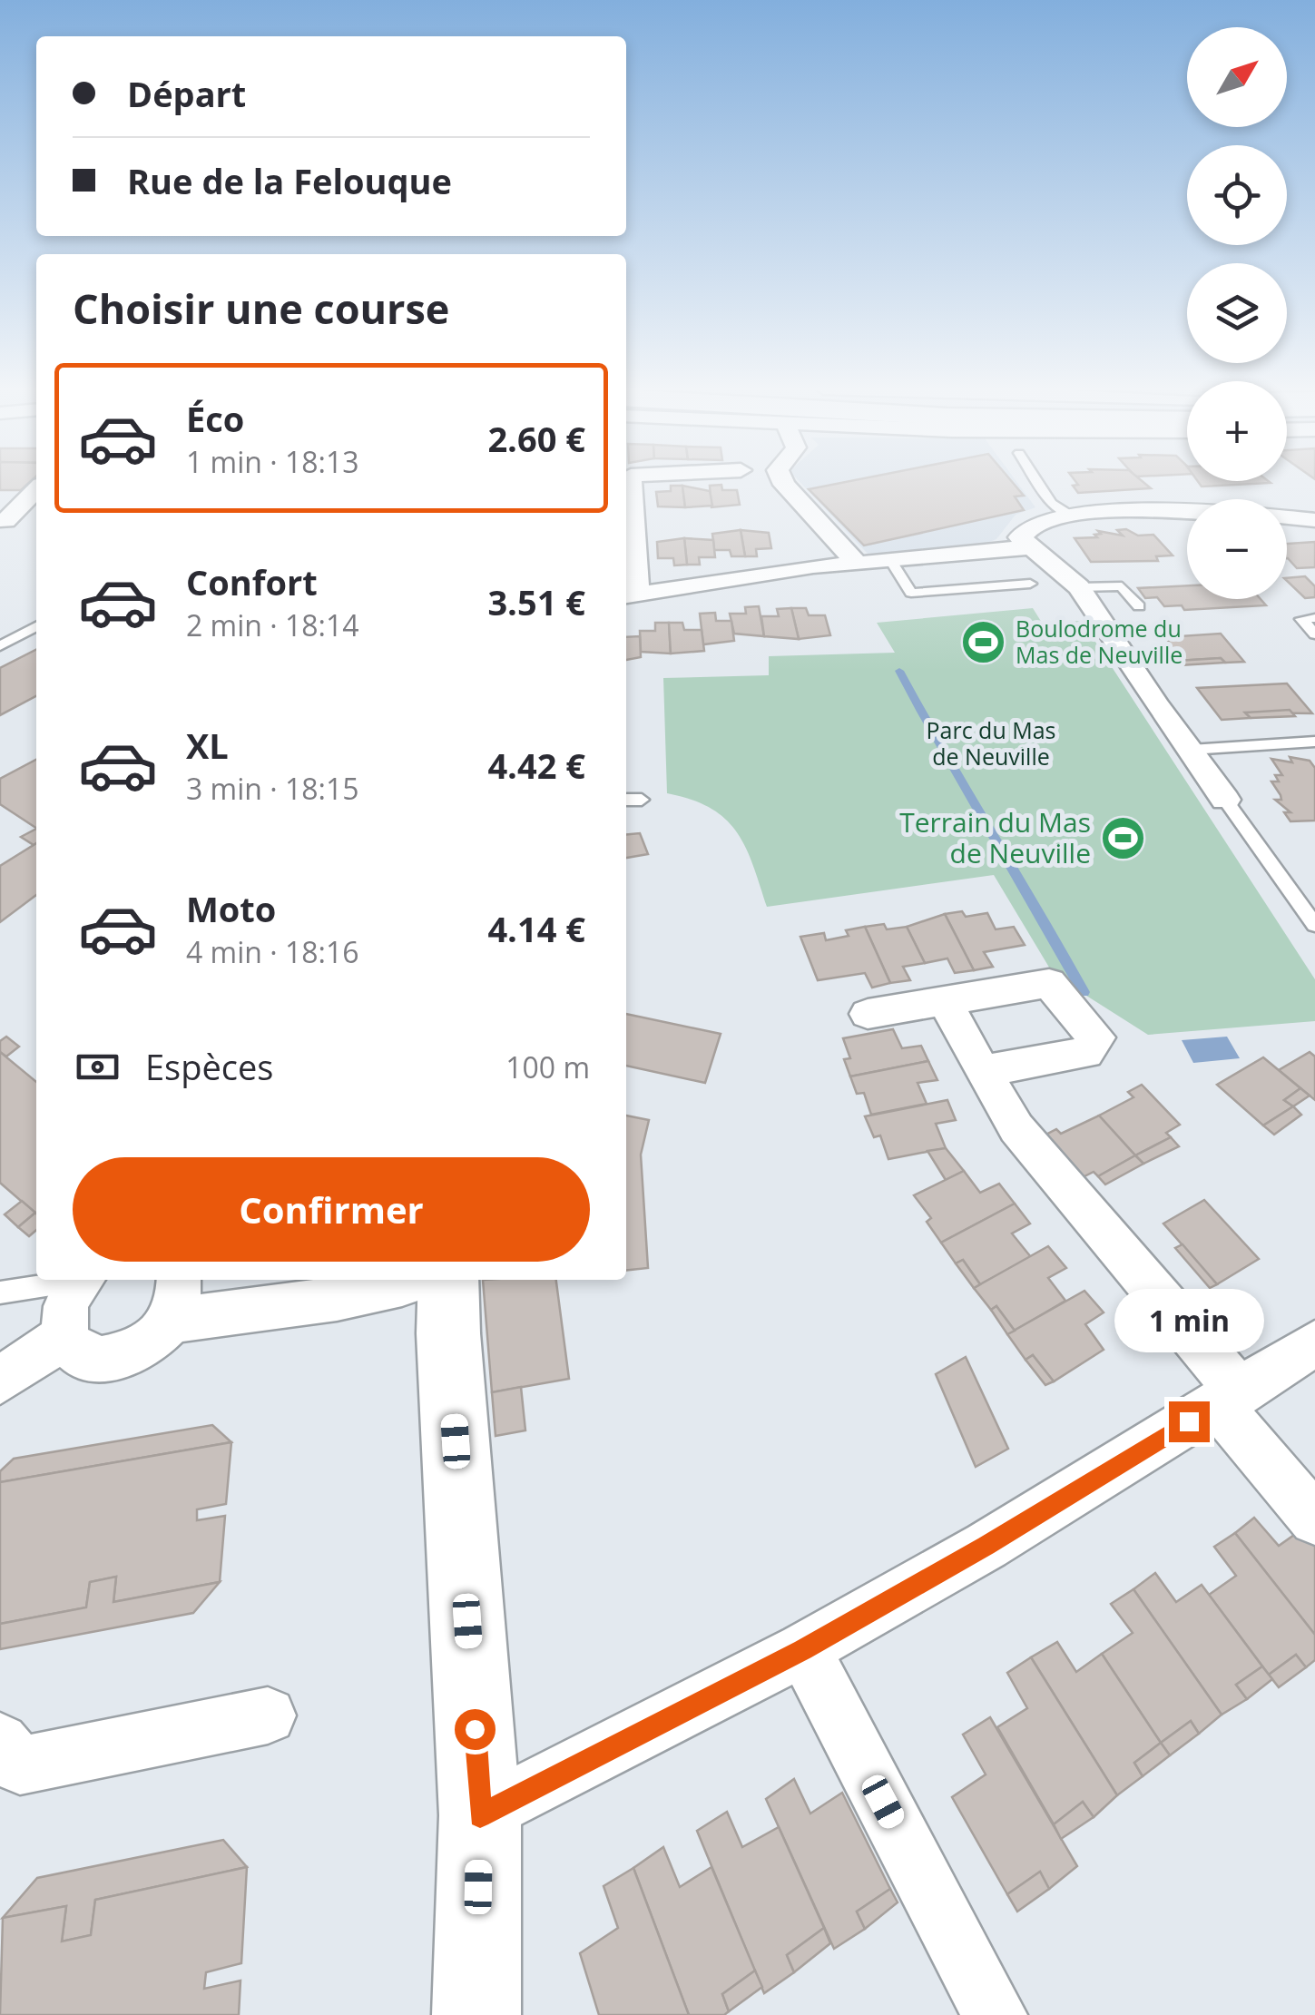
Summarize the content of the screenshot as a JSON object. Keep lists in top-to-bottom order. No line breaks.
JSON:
{"parks":["Parc du Mas de Neuville"],"places":{"sports":["Boulodrome du Mas de Neuville","Terrain du Mas de Neuville"]},"north":"top right","page":{"map_buttons":["+","−"],"banner":["Départ","Rue de la Felouque"],"heading":"Choisir une course","list":[{"name":"Éco","note":"1 min · 18:13","value":"2.60 €"},{"name":"Confort","note":"2 min · 18:14","value":"3.51 €"},{"name":"XL","note":"3 min · 18:15","value":"4.42 €"},{"name":"Moto","note":"4 min · 18:16","value":"4.14 €"}],"pay":["Espèces","100 m"],"buttons":"Confirmer","bubble":"1 min"}}
